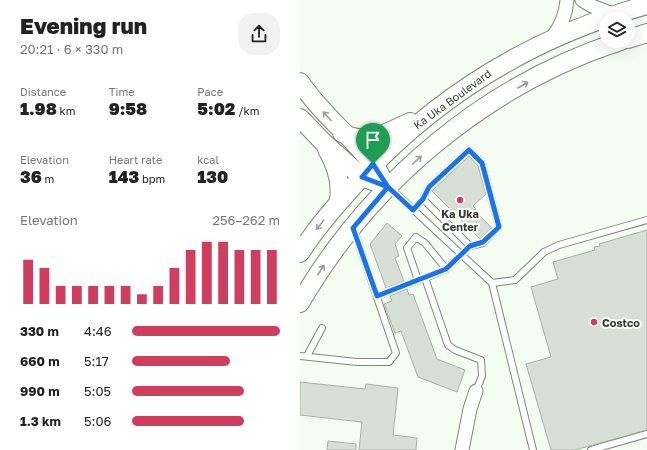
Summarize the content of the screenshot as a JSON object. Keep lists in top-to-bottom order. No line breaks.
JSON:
{"streets":{"main road":["Ka Uka Boulevard"]},"places":["Ka Uka Center","Costco"],"page":{"heading":["Evening run","20:21 · 6 × 330 m"],"stats":[["Distance","1.98 km"],["Time","9:58"],["Pace","5:02 /km"],["Elevation","36 m"],["Heart rate","143 bpm"],["kcal","130"]],"chart":["Elevation","256–262 m"],"list":[{"name":"330 m","note":"4:46"},{"name":"660 m","note":"5:17"},{"name":"990 m","note":"5:05"},{"name":"1.3 km","note":"5:06"}]}}
